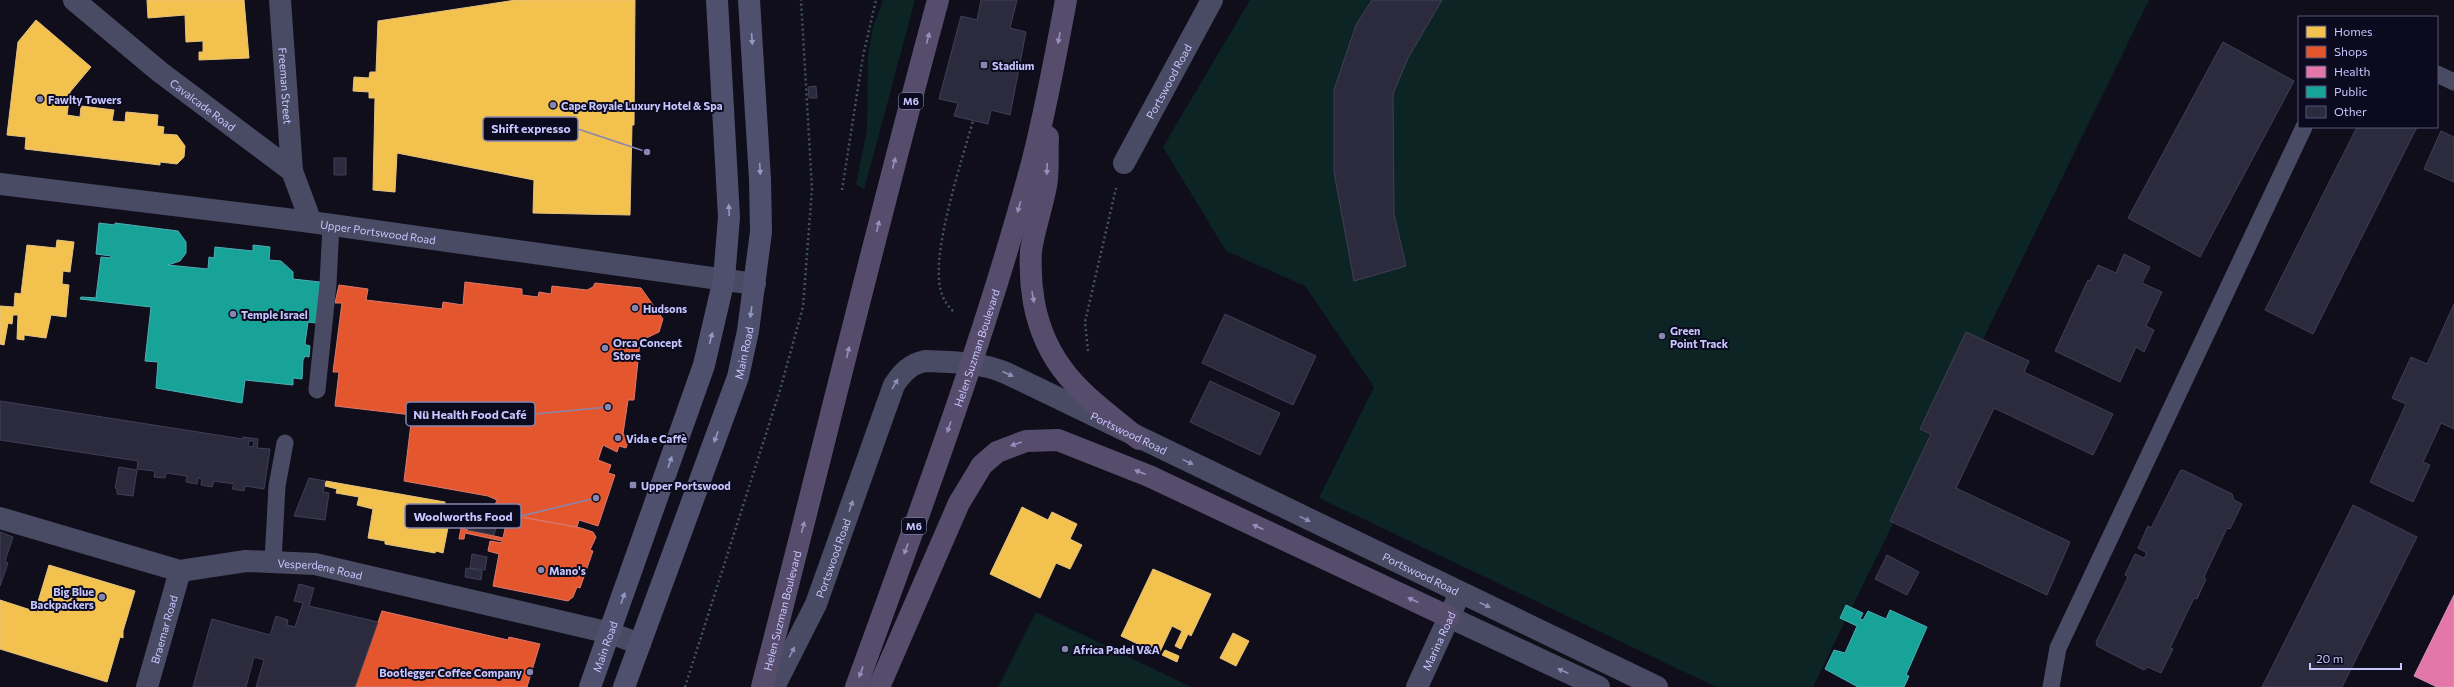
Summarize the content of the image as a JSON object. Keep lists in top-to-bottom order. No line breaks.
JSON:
{"streets":{"main road":["M6","Helen Suzman Boulevard","Main Road"],"street":["Portswood Road","Freeman Street","Cavalcade Road","Upper Portswood Road","Vesperdene Road","Braemar Road","Marina Road"]},"crossings":[["Portswood Road","Helen Suzman Boulevard"],["Portswood Road","Marina Road"],["Freeman Street","Cavalcade Road"],["Upper Portswood Road","Main Road"],["Main Road","Vesperdene Road"],["Vesperdene Road","Braemar Road"]],"places":{"transit":["Stadium","Upper Portswood"],"other":["Fawlty Towers","Cape Royale Luxury Hotel & Spa","Shift expresso","Hudsons","Temple Israel","Green Point Track","Orca Concept Store","Nü Health Food Café","Vida e Caffè","Woolworths Food","Mano's","Big Blue Backpackers","Africa Padel V&A","Bootlegger Coffee Company"]},"legend":["Homes","Shops","Health","Public","Other"],"scale_bar":"20 m"}
